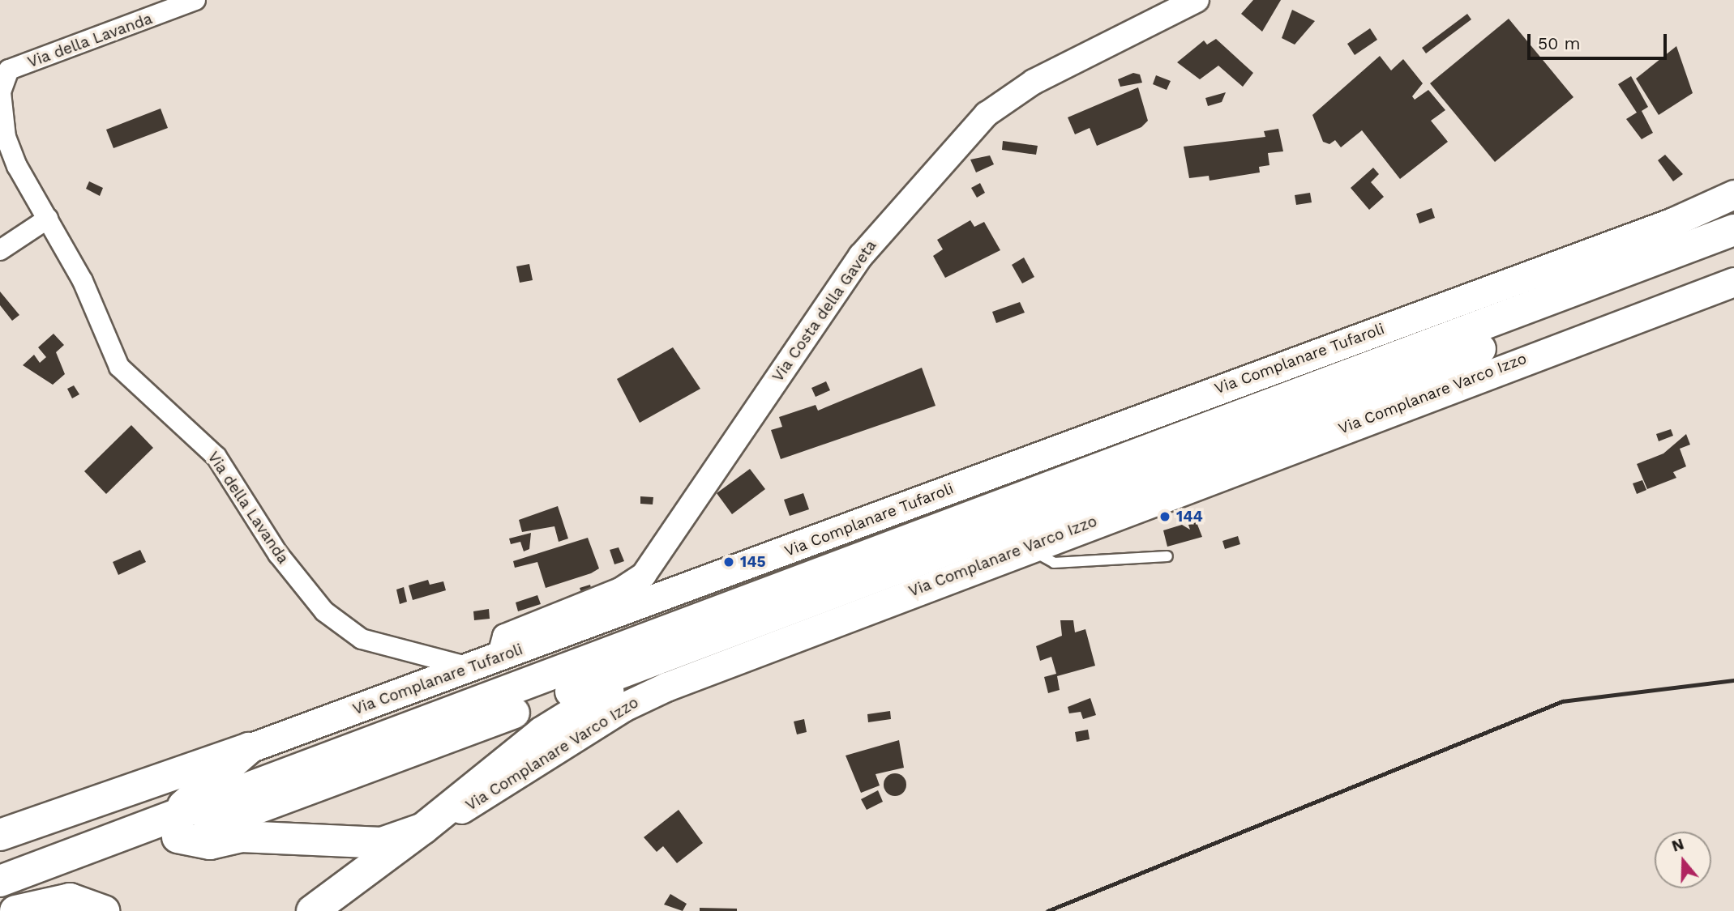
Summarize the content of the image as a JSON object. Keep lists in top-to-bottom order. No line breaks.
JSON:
{"streets":{"main road":["Via Complanare Tufaroli","Via Complanare Varco Izzo"],"street":["Via della Lavanda","Via Costa della Gaveta"]},"crossings":[["Via della Lavanda","Via Complanare Tufaroli"],["Via Costa della Gaveta","Via Complanare Tufaroli"]],"places":["144","145"],"scale_bar":"50 m","north":"top"}
